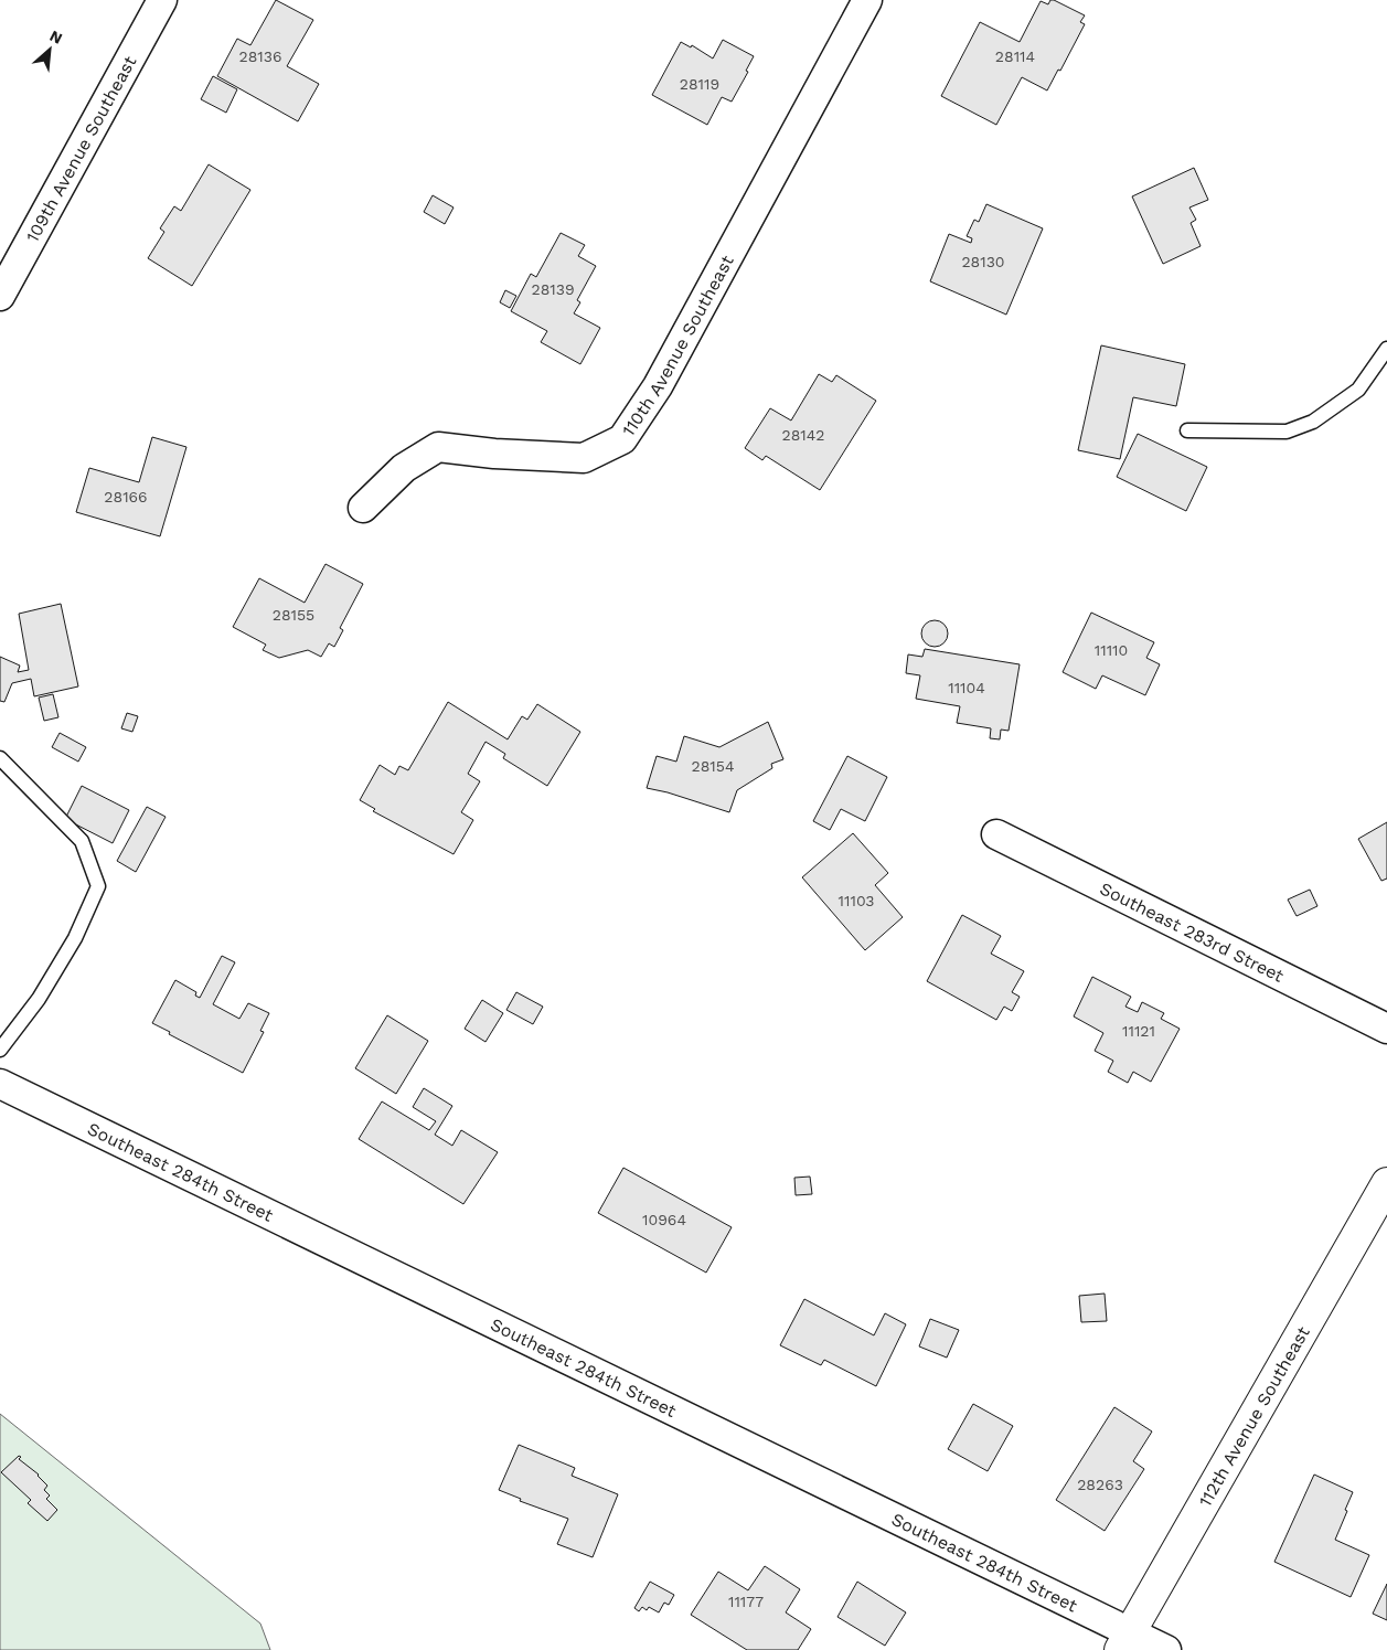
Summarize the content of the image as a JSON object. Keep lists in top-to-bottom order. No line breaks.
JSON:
{"streets":{"street":["109th Avenue Southeast","110th Avenue Southeast","Southeast 283rd Street","Southeast 284th Street","112th Avenue Southeast"]},"crossings":[["Southeast 284th Street","112th Avenue Southeast"]],"house_numbers":["28136","28114","28119","28130","28139","28142","28166","28155","11110","11104","28154","11103","11121","10964","28263","11177"],"north":"top right"}
